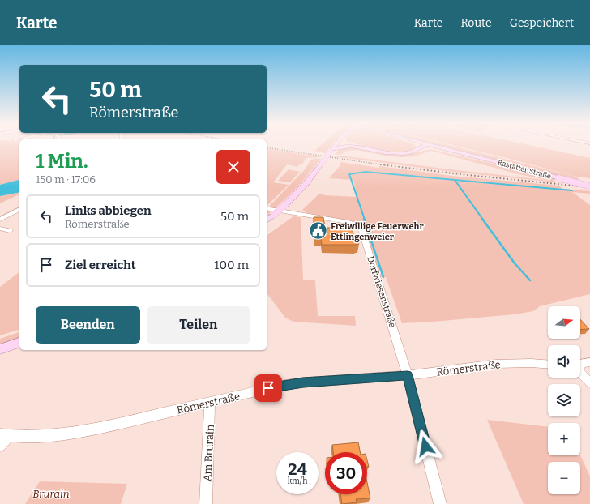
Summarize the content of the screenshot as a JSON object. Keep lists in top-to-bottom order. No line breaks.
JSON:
{"streets":{"main road":["Rastatter Straße"],"street":["Dorfwiesenstraße","Römerstraße","Am Brurain"]},"crossings":[["Dorfwiesenstraße","Römerstraße"],["Römerstraße","Am Brurain"]],"parks":["Brurain"],"places":{"public building":["Freiwillige Feuerwehr Ettlingenweier"]},"north":"right","page":{"header":"Karte","nav":["Karte","Route","Gespeichert"],"turn":["50 m","Römerstraße"],"heading":["1 Min.","150 m · 17:06"],"list":[{"name":"Links abbiegen","note":"Römerstraße","value":"50 m"},{"name":"Ziel erreicht","value":"100 m"}],"buttons":["Beenden","Teilen"],"map_buttons":["+","−"],"speed":"24 km/h","limit":"30"}}
